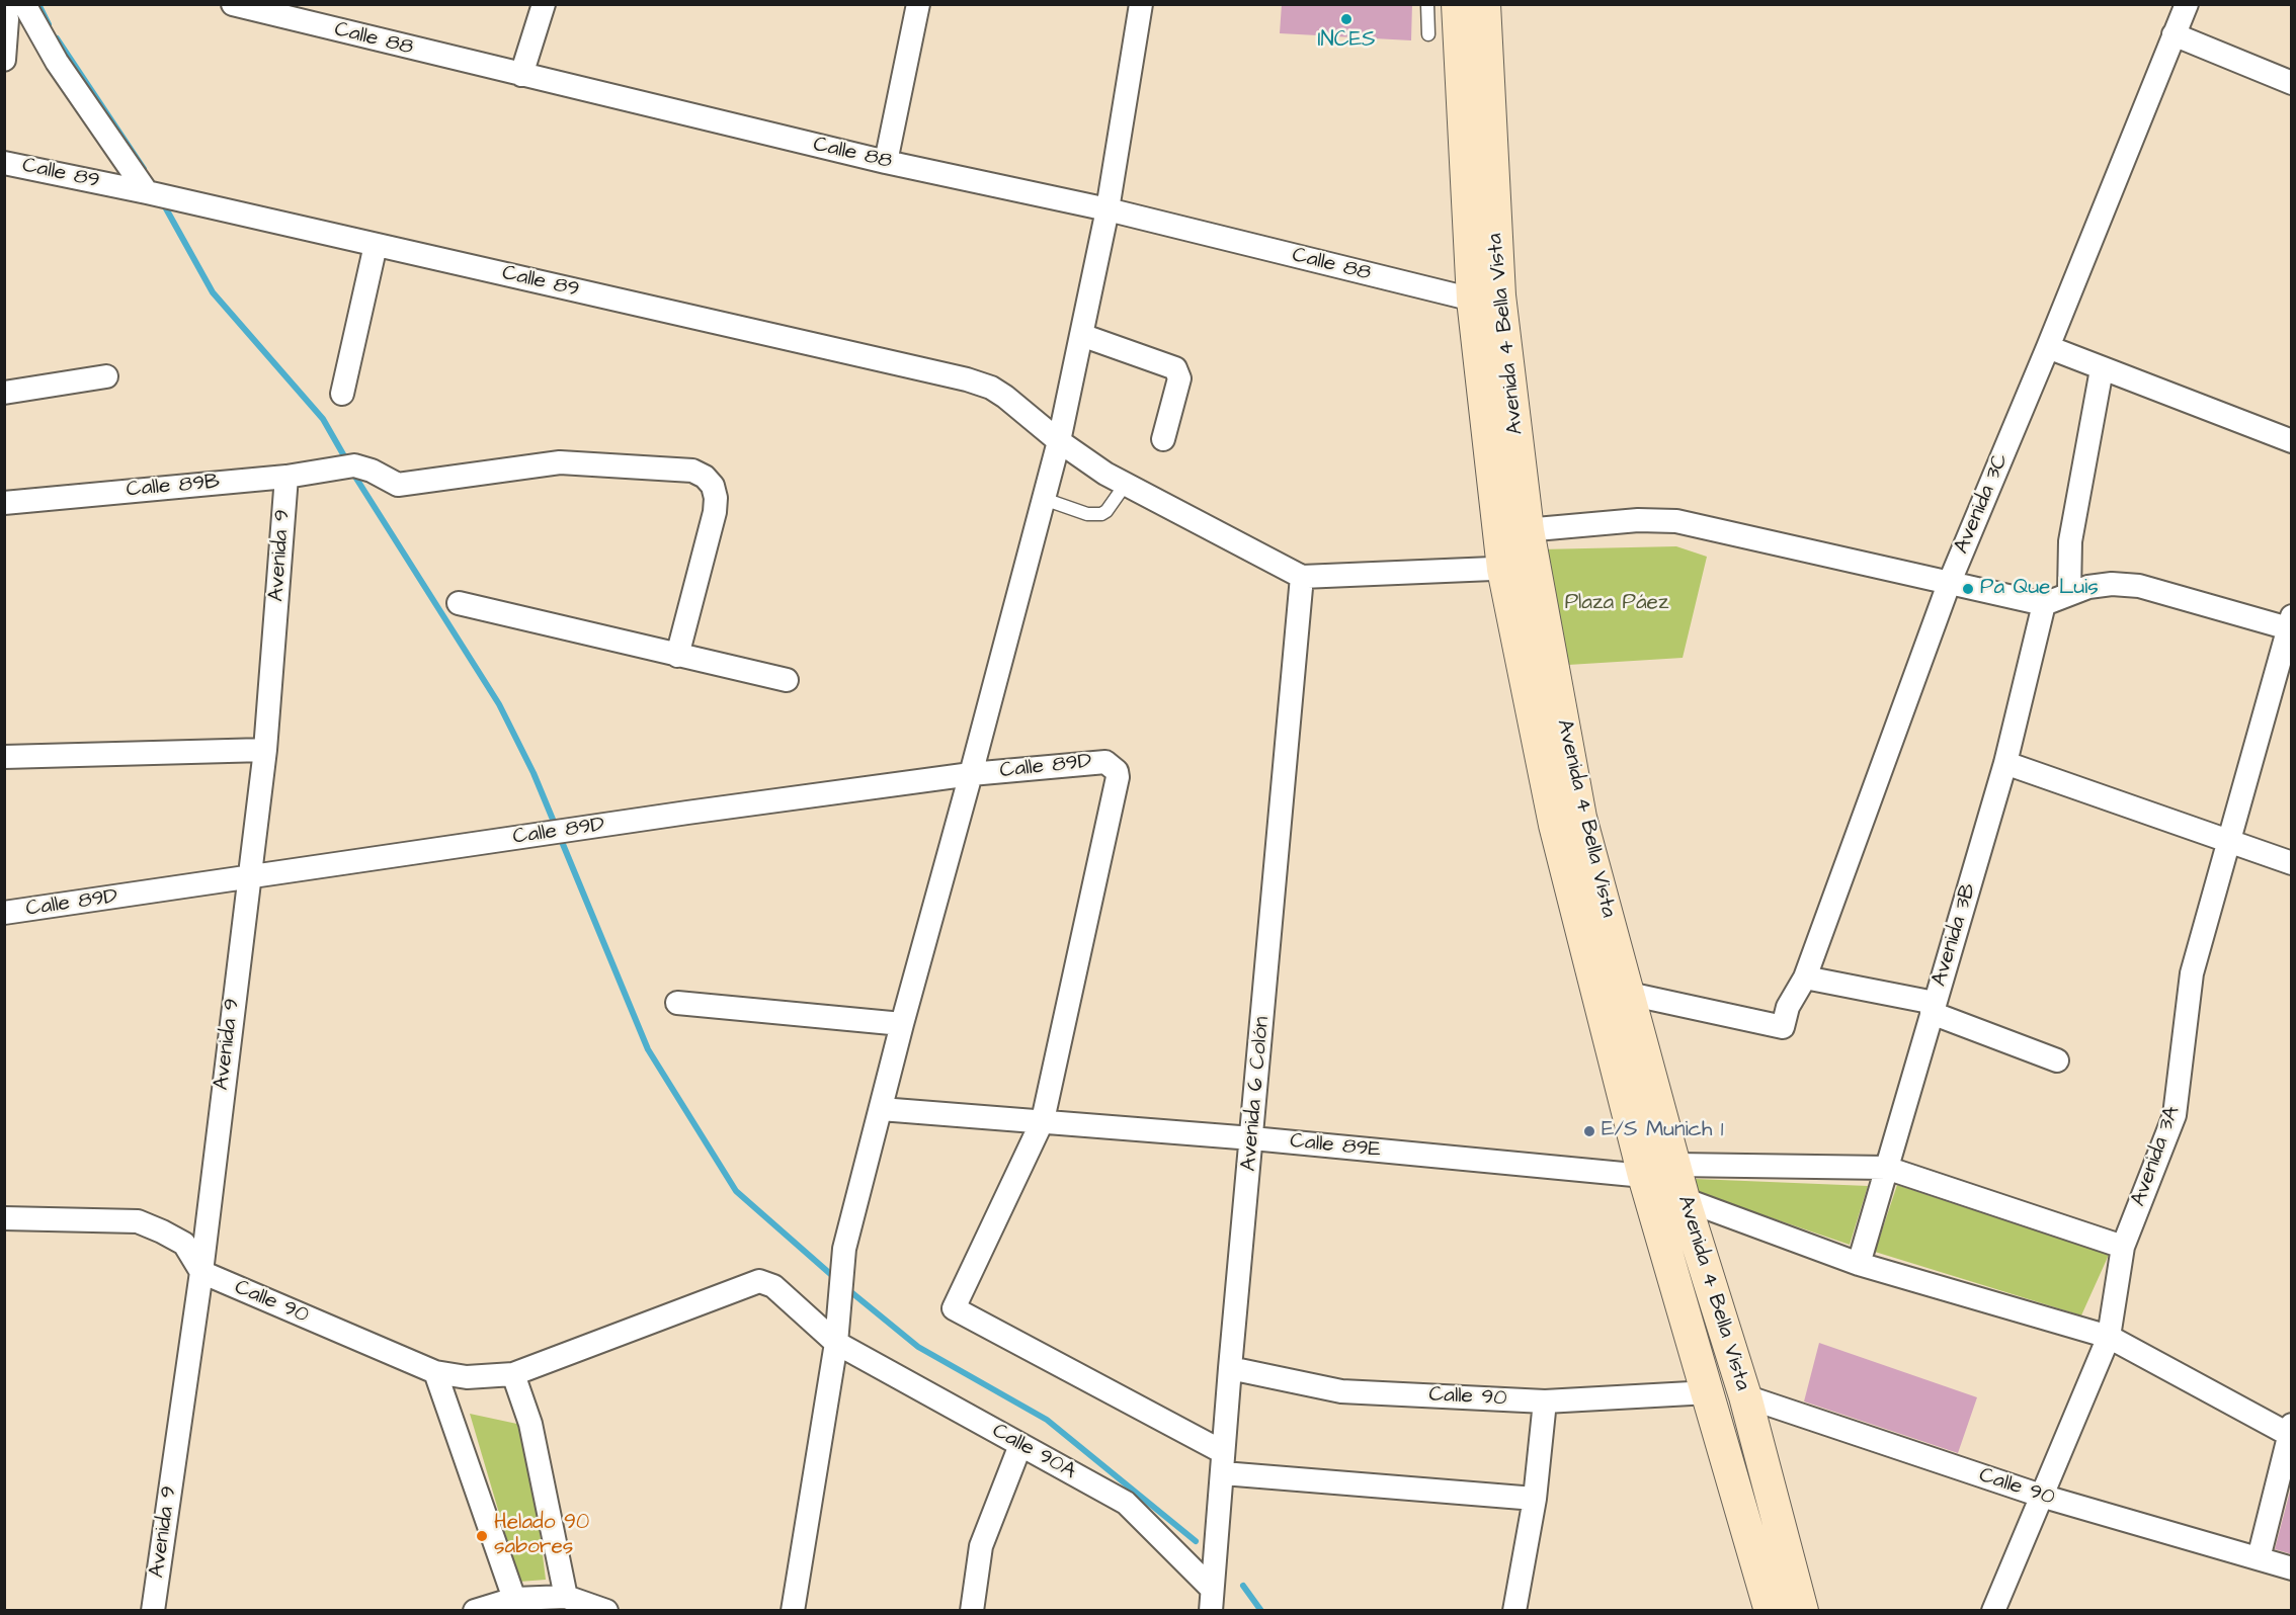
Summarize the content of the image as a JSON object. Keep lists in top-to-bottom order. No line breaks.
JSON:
{"streets":{"street":["Calle 88","Calle 89","Avenida 4 Bella Vista","Calle 89B","Avenida 3C","Avenida 9","Calle 89D","Avenida 3B","Avenida 6 Colón","Calle 89E","Avenida 3A","Calle 90","Calle 90A"]},"crossings":[["Calle 88","Avenida 4 Bella Vista"],["Calle 89","Avenida 6 Colón"],["Avenida 4 Bella Vista","Avenida 3C"],["Avenida 4 Bella Vista","Calle 89E"],["Avenida 4 Bella Vista","Calle 90"],["Calle 89B","Avenida 9"],["Avenida 9","Calle 89D"],["Avenida 9","Calle 90"],["Calle 89D","Calle 89E"],["Avenida 6 Colón","Calle 89E"],["Avenida 6 Colón","Calle 90"],["Avenida 6 Colón","Calle 90A"],["Avenida 3A","Calle 90"],["Calle 90","Calle 90A"]],"parks":["Plaza Páez"],"places":["INCES","Pa Que Luis","E/S Munich 1","Helado 90 sabores"]}
